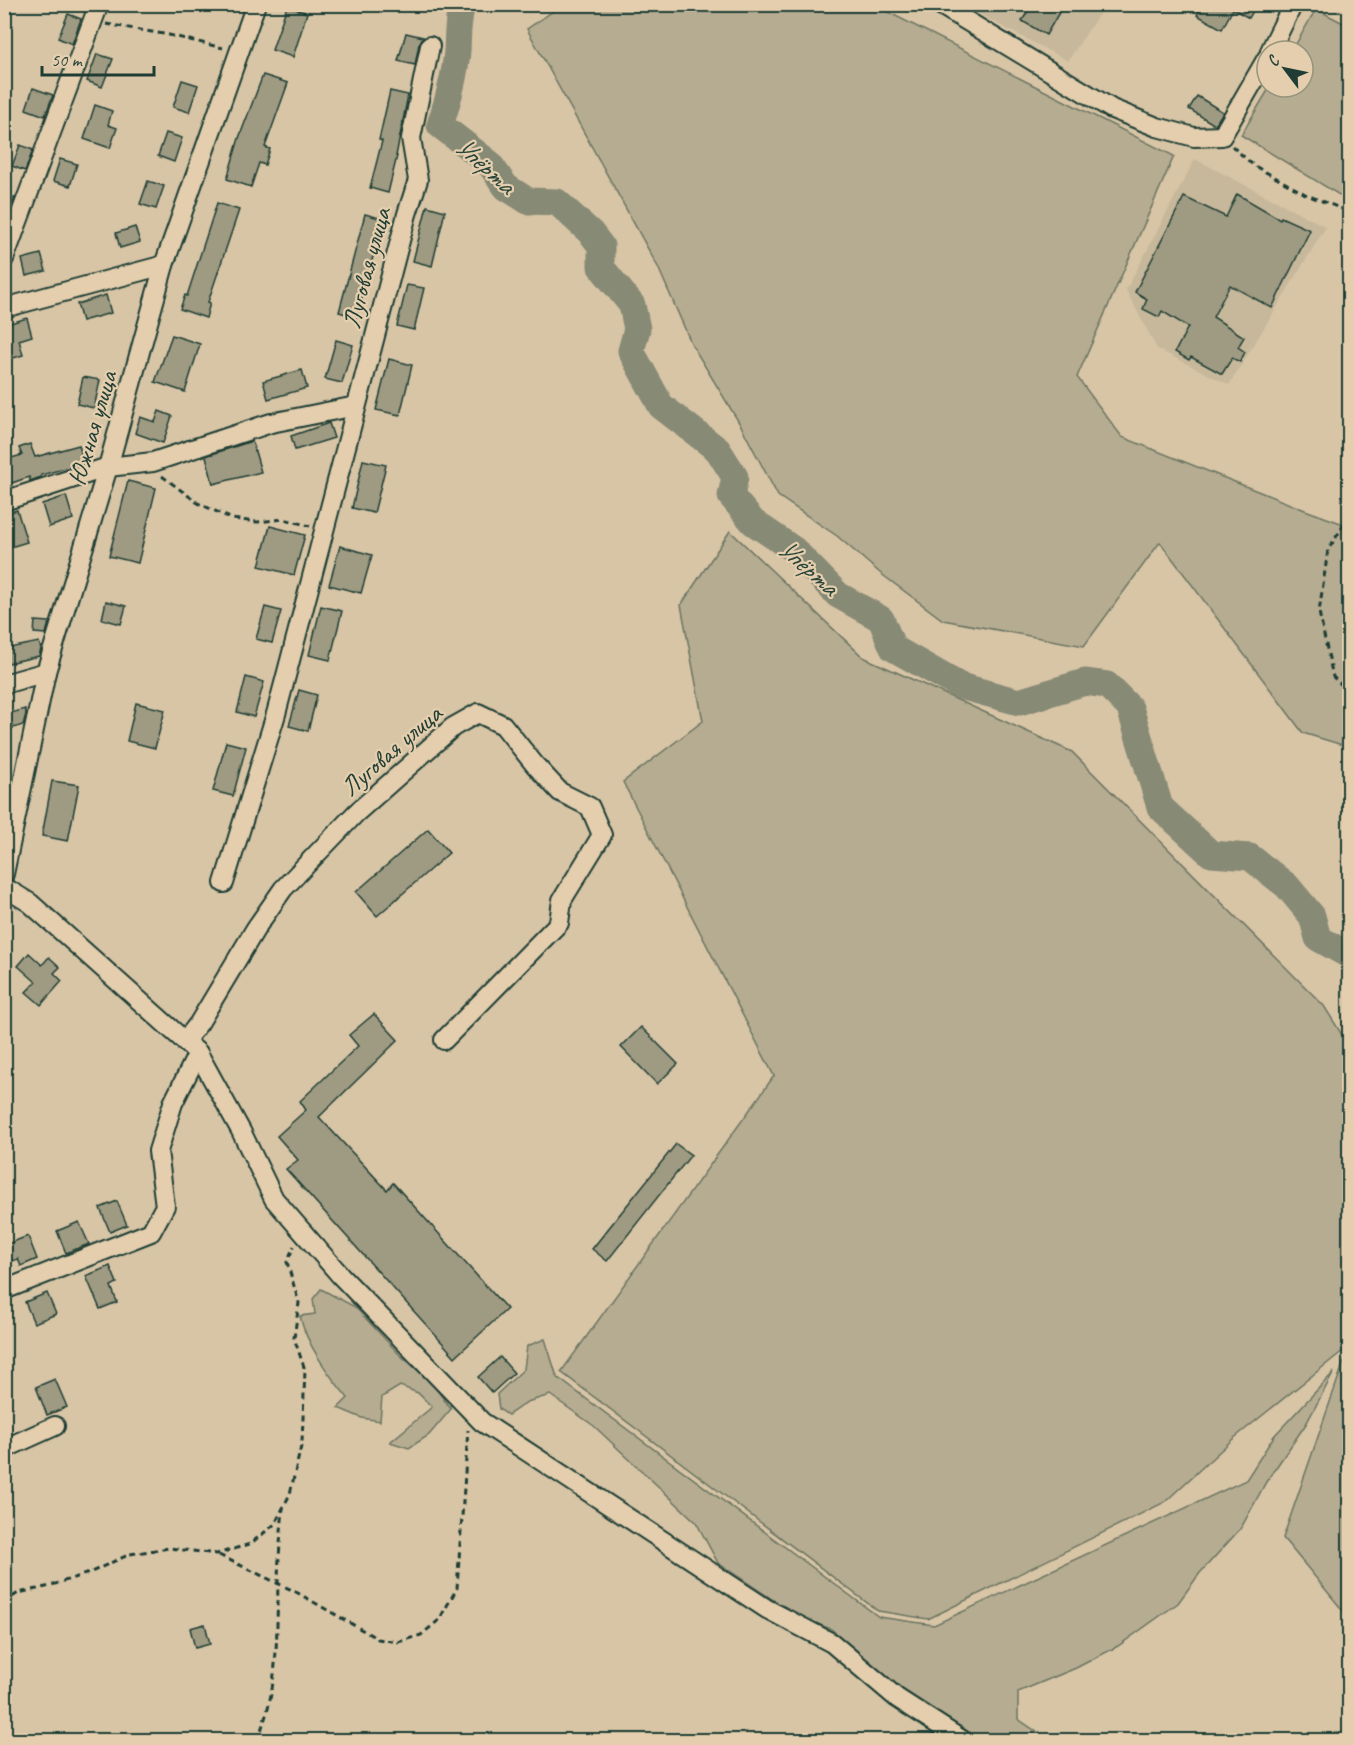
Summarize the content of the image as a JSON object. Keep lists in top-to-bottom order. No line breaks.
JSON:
{"streets":{"street":["Луговая улица","Южная улица"]},"water":["Упёрта"],"scale_bar":"50 m","north":"top left"}
